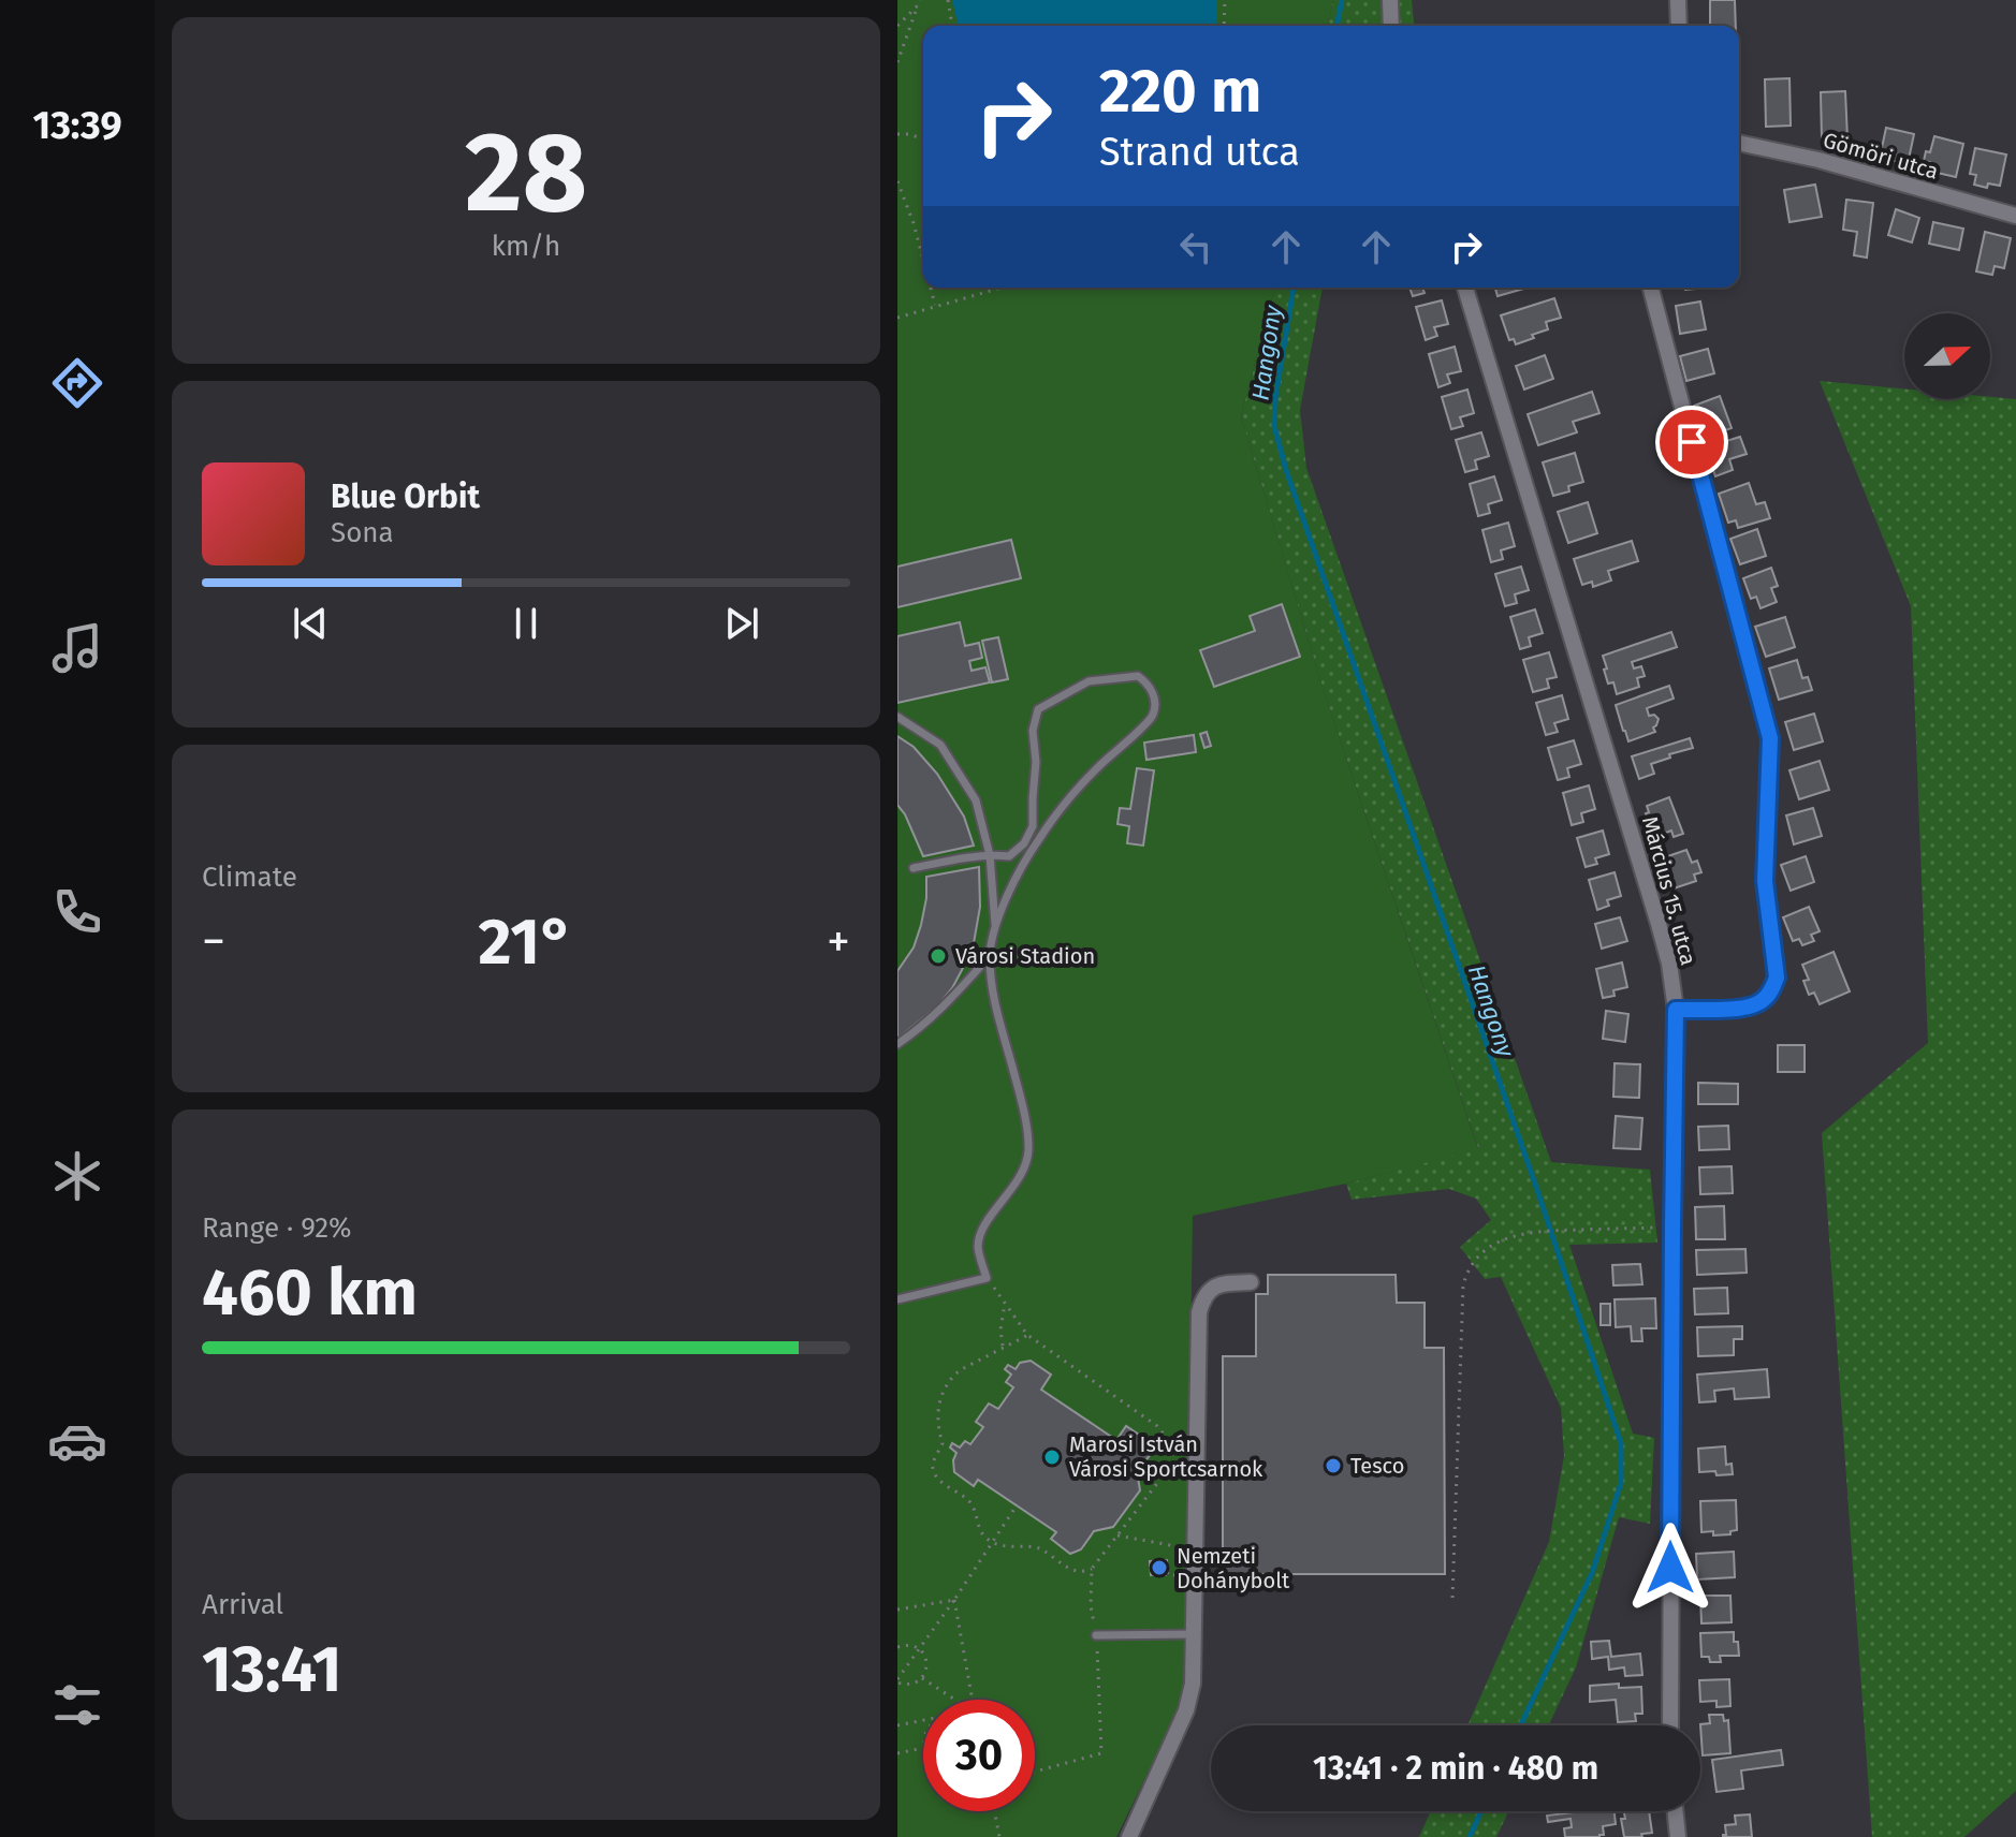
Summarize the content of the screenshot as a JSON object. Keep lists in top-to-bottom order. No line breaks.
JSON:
{"streets":{"street":["Gömöri utca","Március 15. utca"]},"water":["Hangony"],"places":["Városi Stadion","Marosi István Városi Sportcsarnok","Tesco","Nemzeti Dohánybolt"],"north":"right","page":{"tabs":"13:39","tile":[["28","km/h"],"Climate",["Range · 92%","460 km"],["Arrival","13:41"]],"turn":["220 m","Strand utca"],"song":["Blue Orbit","Sona"],"heat":["−","21°","+"],"limit":"30","trip":"13:41 · 2 min · 480 m"}}
